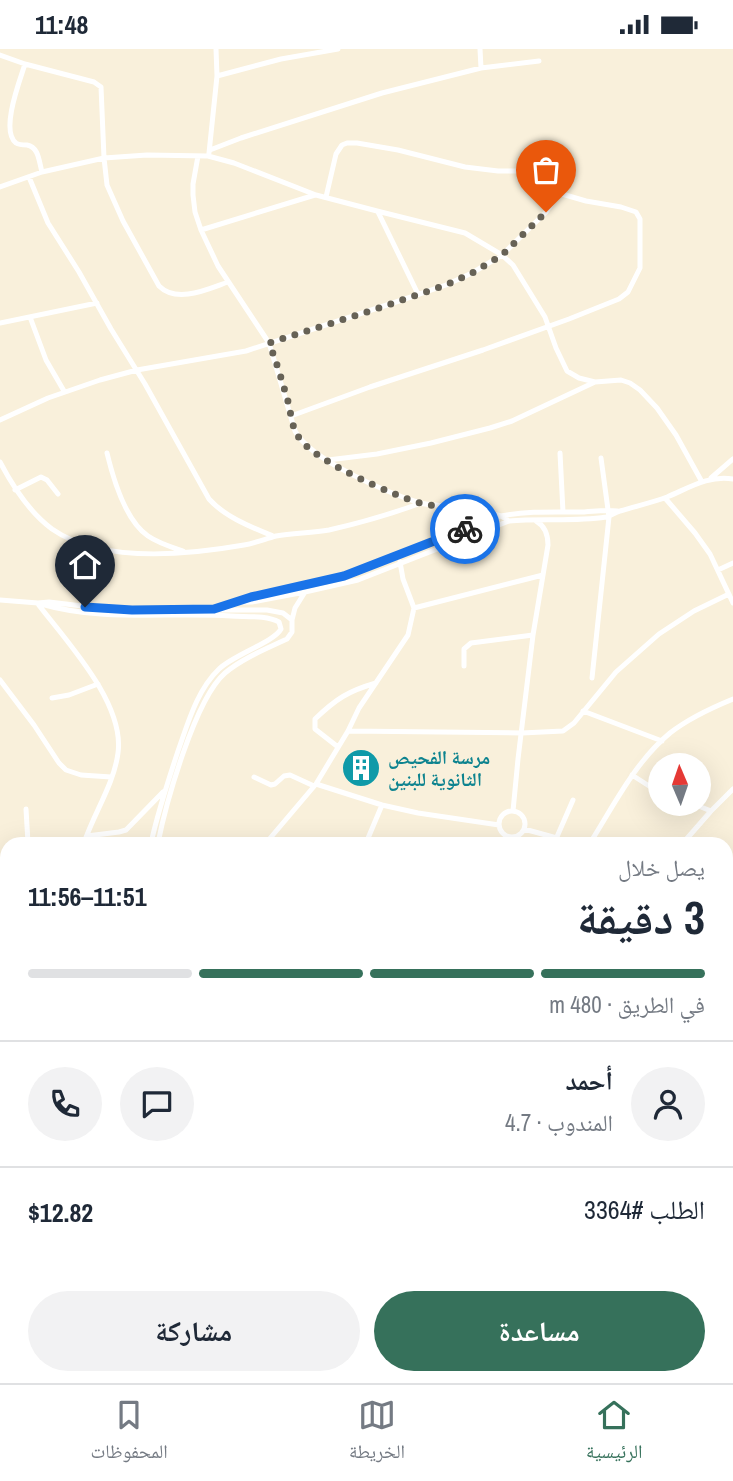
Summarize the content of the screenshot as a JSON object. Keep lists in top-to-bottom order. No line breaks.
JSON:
{"places":{"building":["مرسة الفحيص الثانوية للبنين"]},"north":"top","page":{"status":"11:48","heading":["3 دقيقة","يصل خلال","11:51–11:56"],"panel":["أحمد","المندوب · 4.7","الطلب #3364","$12.82"],"bar":"في الطريق · 480 m","buttons":["مساعدة","مشاركة"],"tabs":["الرئيسية","الخريطة","المحفوظات"]}}
